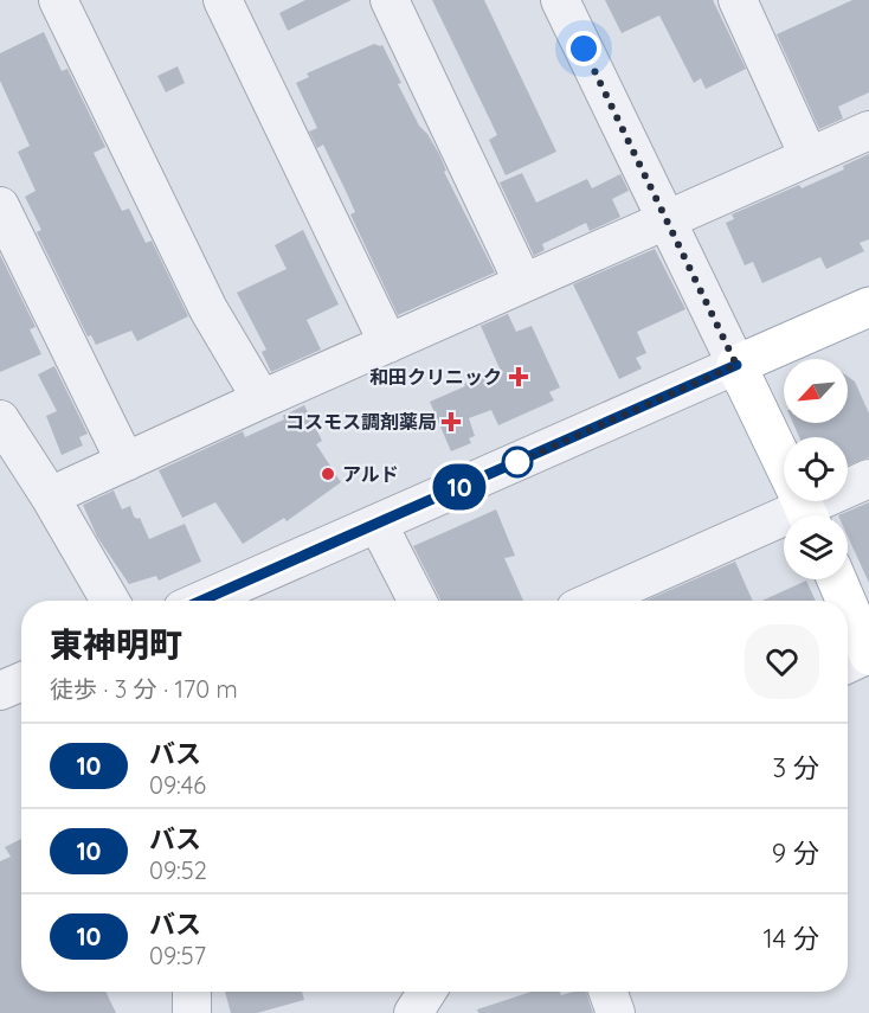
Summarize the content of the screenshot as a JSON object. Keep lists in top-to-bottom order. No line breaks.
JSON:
{"places":{"health":["和田クリニック","コスモス調剤薬局"],"other":["アルド"]},"lines":["bus line 10"],"north":"bottom left","page":{"on_map":"10","heading":["東神明町","徒歩 · 3 分 · 170 m"],"list":[{"mark":"10","name":"バス","note":"09:46","value":"3 分"},{"mark":"10","name":"バス","note":"09:52","value":"9 分"},{"mark":"10","name":"バス","note":"09:57","value":"14 分"}]}}
